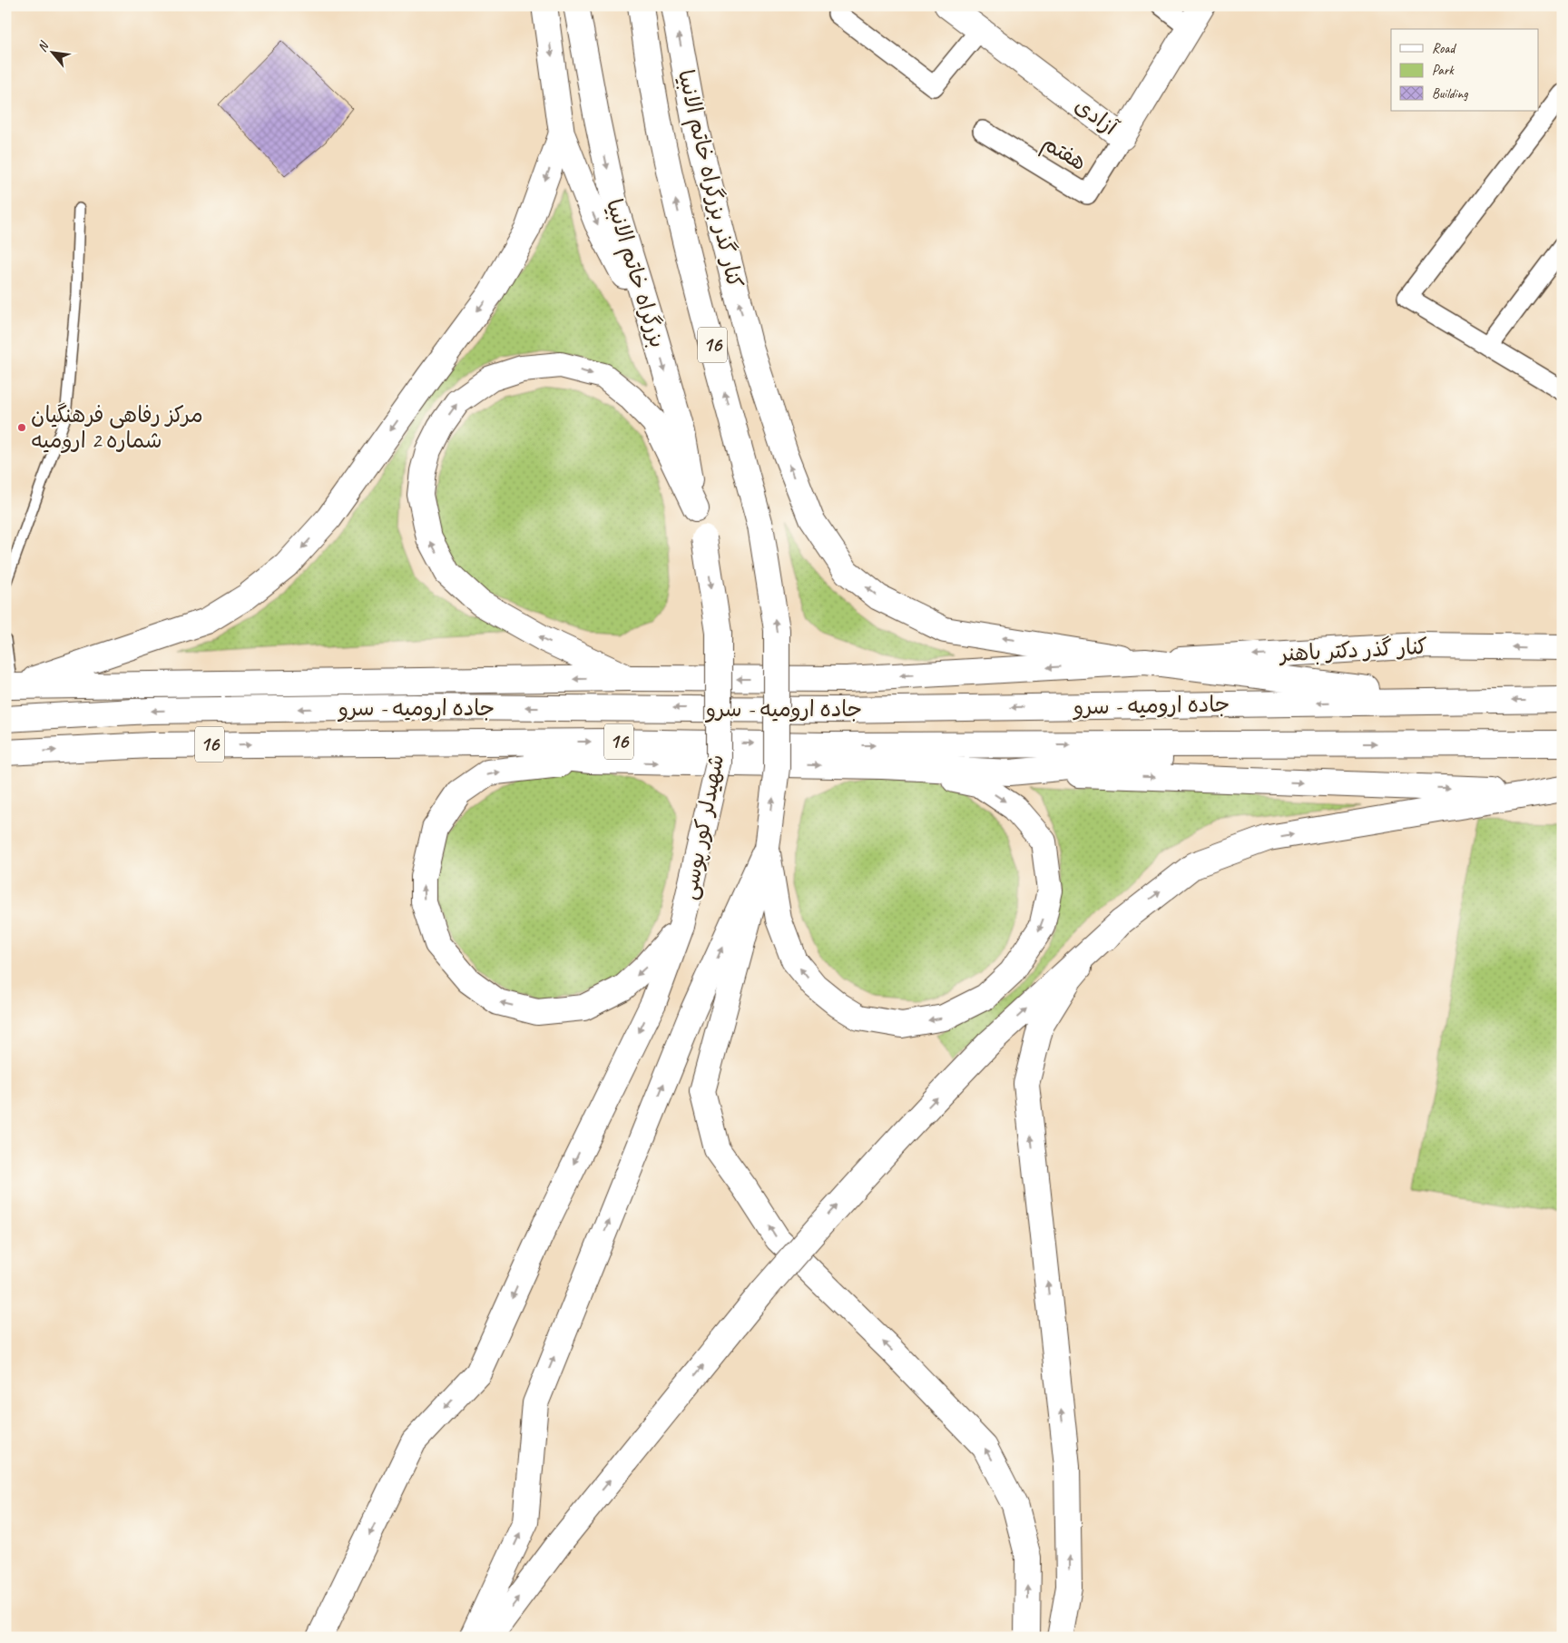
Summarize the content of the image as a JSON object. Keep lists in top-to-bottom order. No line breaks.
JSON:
{"streets":{"main road":["آزادی","کنار گذر بزرگراه خاتم الانبیا","بزرگراه خاتم الانبیا","16","کنار گذر دکتر باهنر","جاده ارومیه - سرو","شهیدلر کور پوسی"],"street":["هفتم"]},"crossings":[["آزادی","هفتم"],["کنار گذر بزرگراه خاتم الانبیا","کنار گذر دکتر باهنر"],["بزرگراه خاتم الانبیا","شهیدلر کور پوسی"]],"one_way":["کنار گذر بزرگراه خاتم الانبیا"],"places":["مرکز رفاهی فرهنگیان شماره 2 ارومیه"],"legend":["Road","Park","Building"],"north":"top left"}
